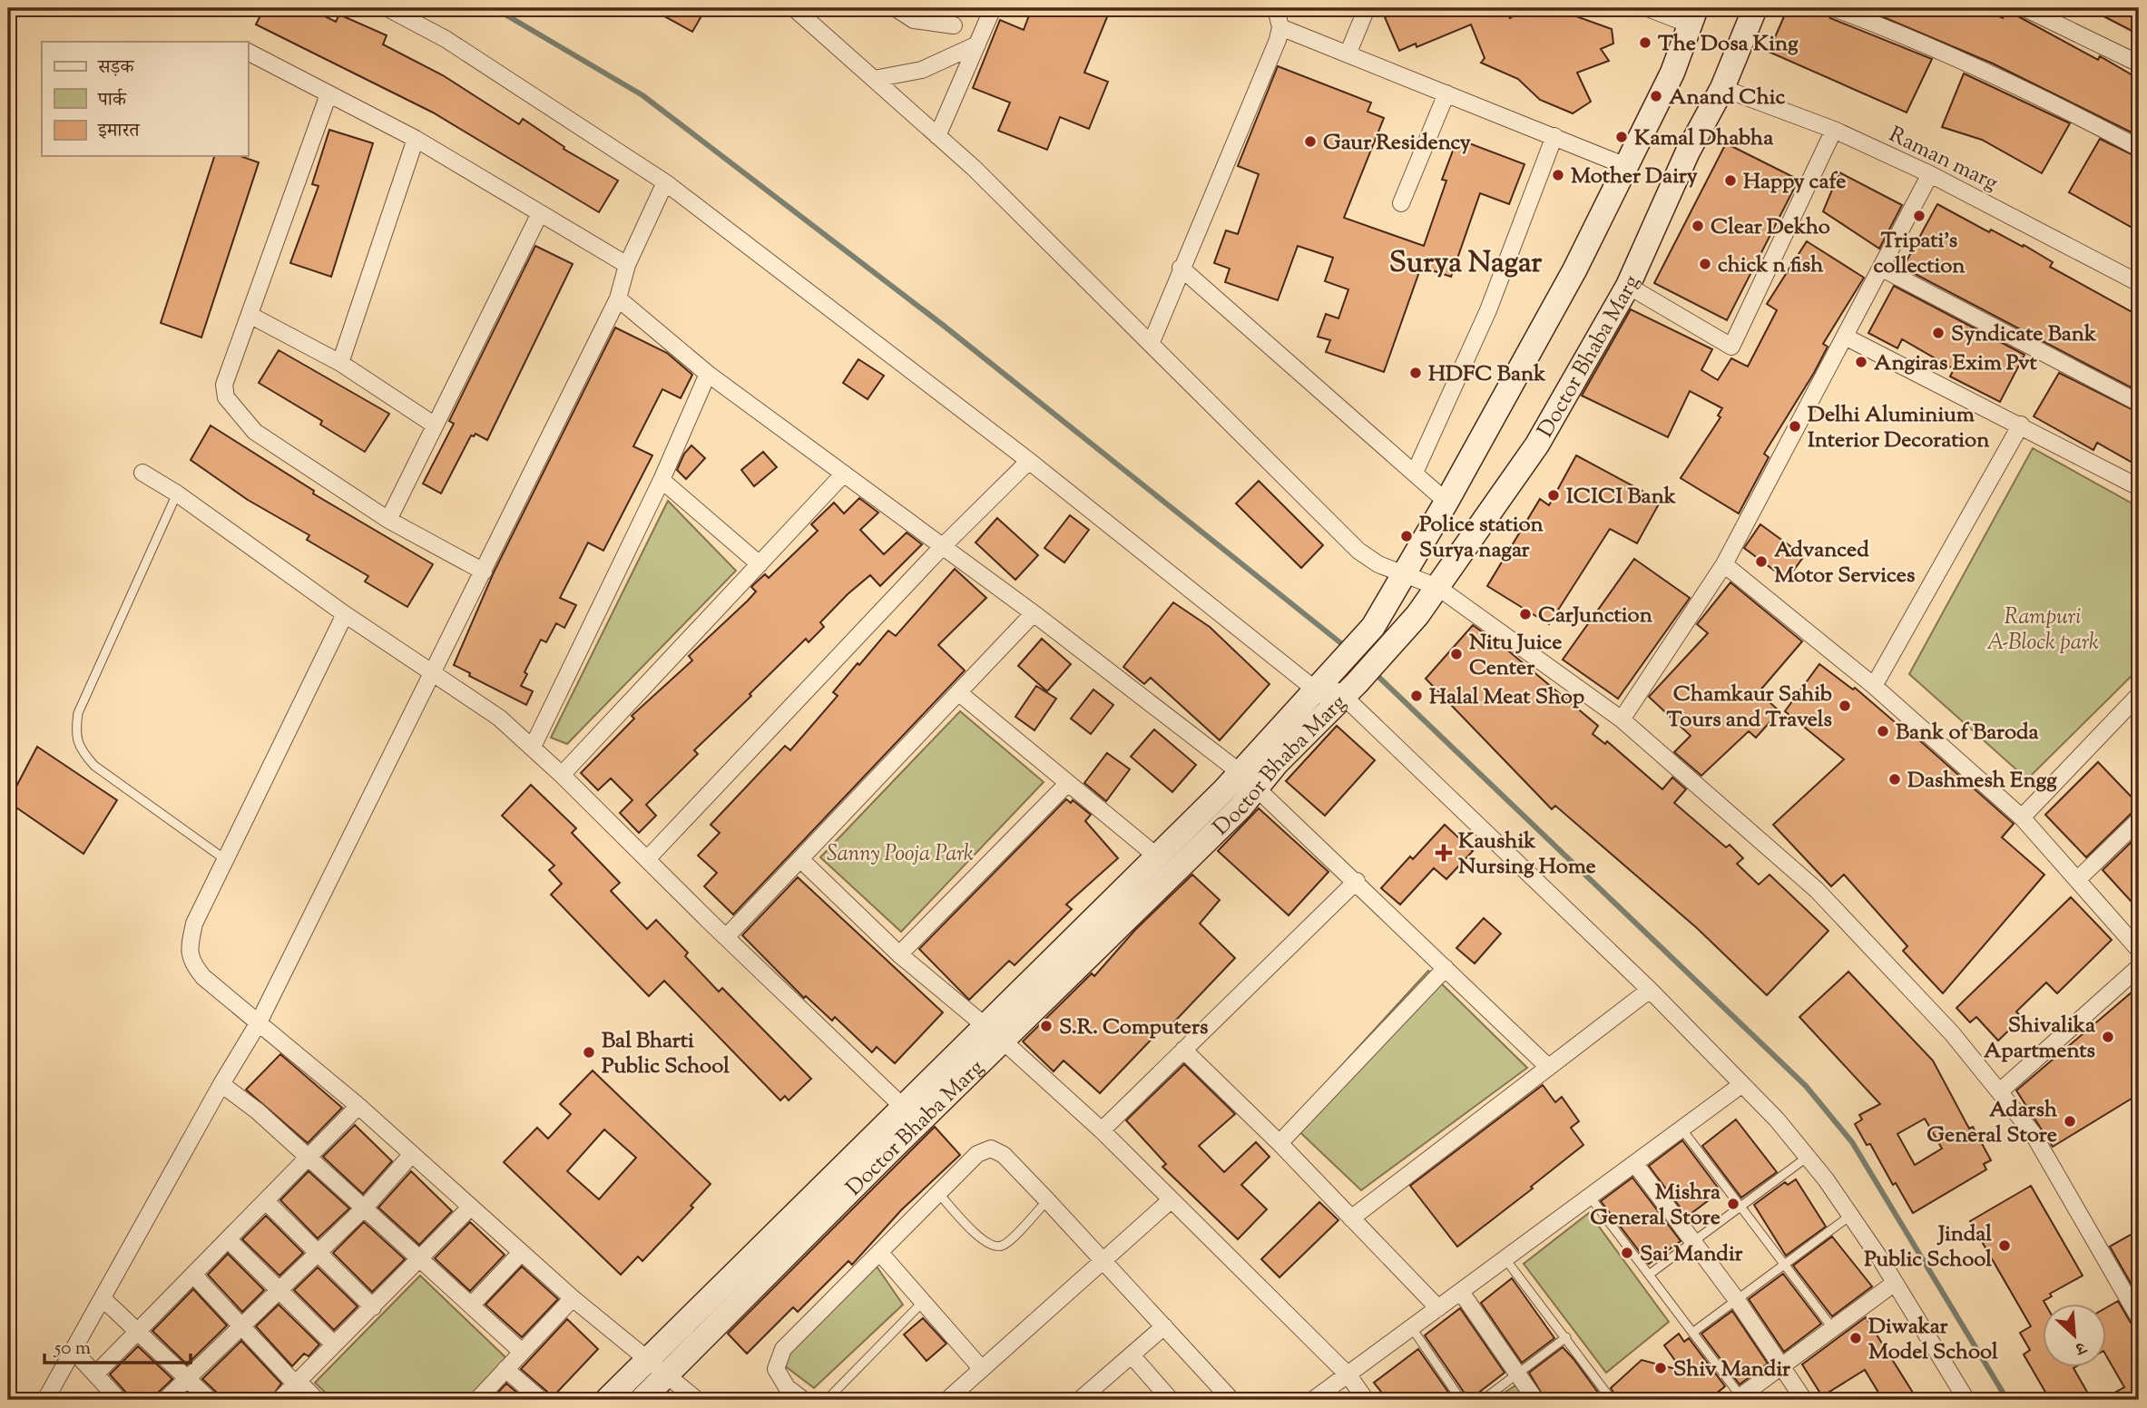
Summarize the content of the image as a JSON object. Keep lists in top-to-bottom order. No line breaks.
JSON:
{"streets":{"street":["Raman marg","Doctor Bhaba Marg"]},"crossings":[["Raman marg","Doctor Bhaba Marg"]],"districts":["Surya Nagar"],"parks":["Rampuri A-Block park","Sanny Pooja Park"],"places":{"other":["The Dosa King","Anand Chic","Kamal Dhabha","Gaur Residency","Mother Dairy","Happy cafe","Tripati's collection","Clear Dekho","chick n fish","Syndicate Bank","Angiras Exim Pvt","HDFC Bank","Delhi Aluminium Interior Decoration","ICICI Bank","Police station Surya nagar","Advanced Motor Services","CarJunction","Nitu Juice Center","Halal Meat Shop","Chamkaur Sahib Tours and Travels","Bank of Baroda","Dashmesh Engg","S.R. Computers","Shivalika Apartments","Bal Bharti Public School","Adarsh General Store","Mishra General Store","Jindal Public School","Sai Mandir","Diwakar Model School","Shiv Mandir"],"health":["Kaushik Nursing Home"]},"legend":["सड़क","पार्क","इमारत"],"scale_bar":"50 m","north":"bottom right"}
